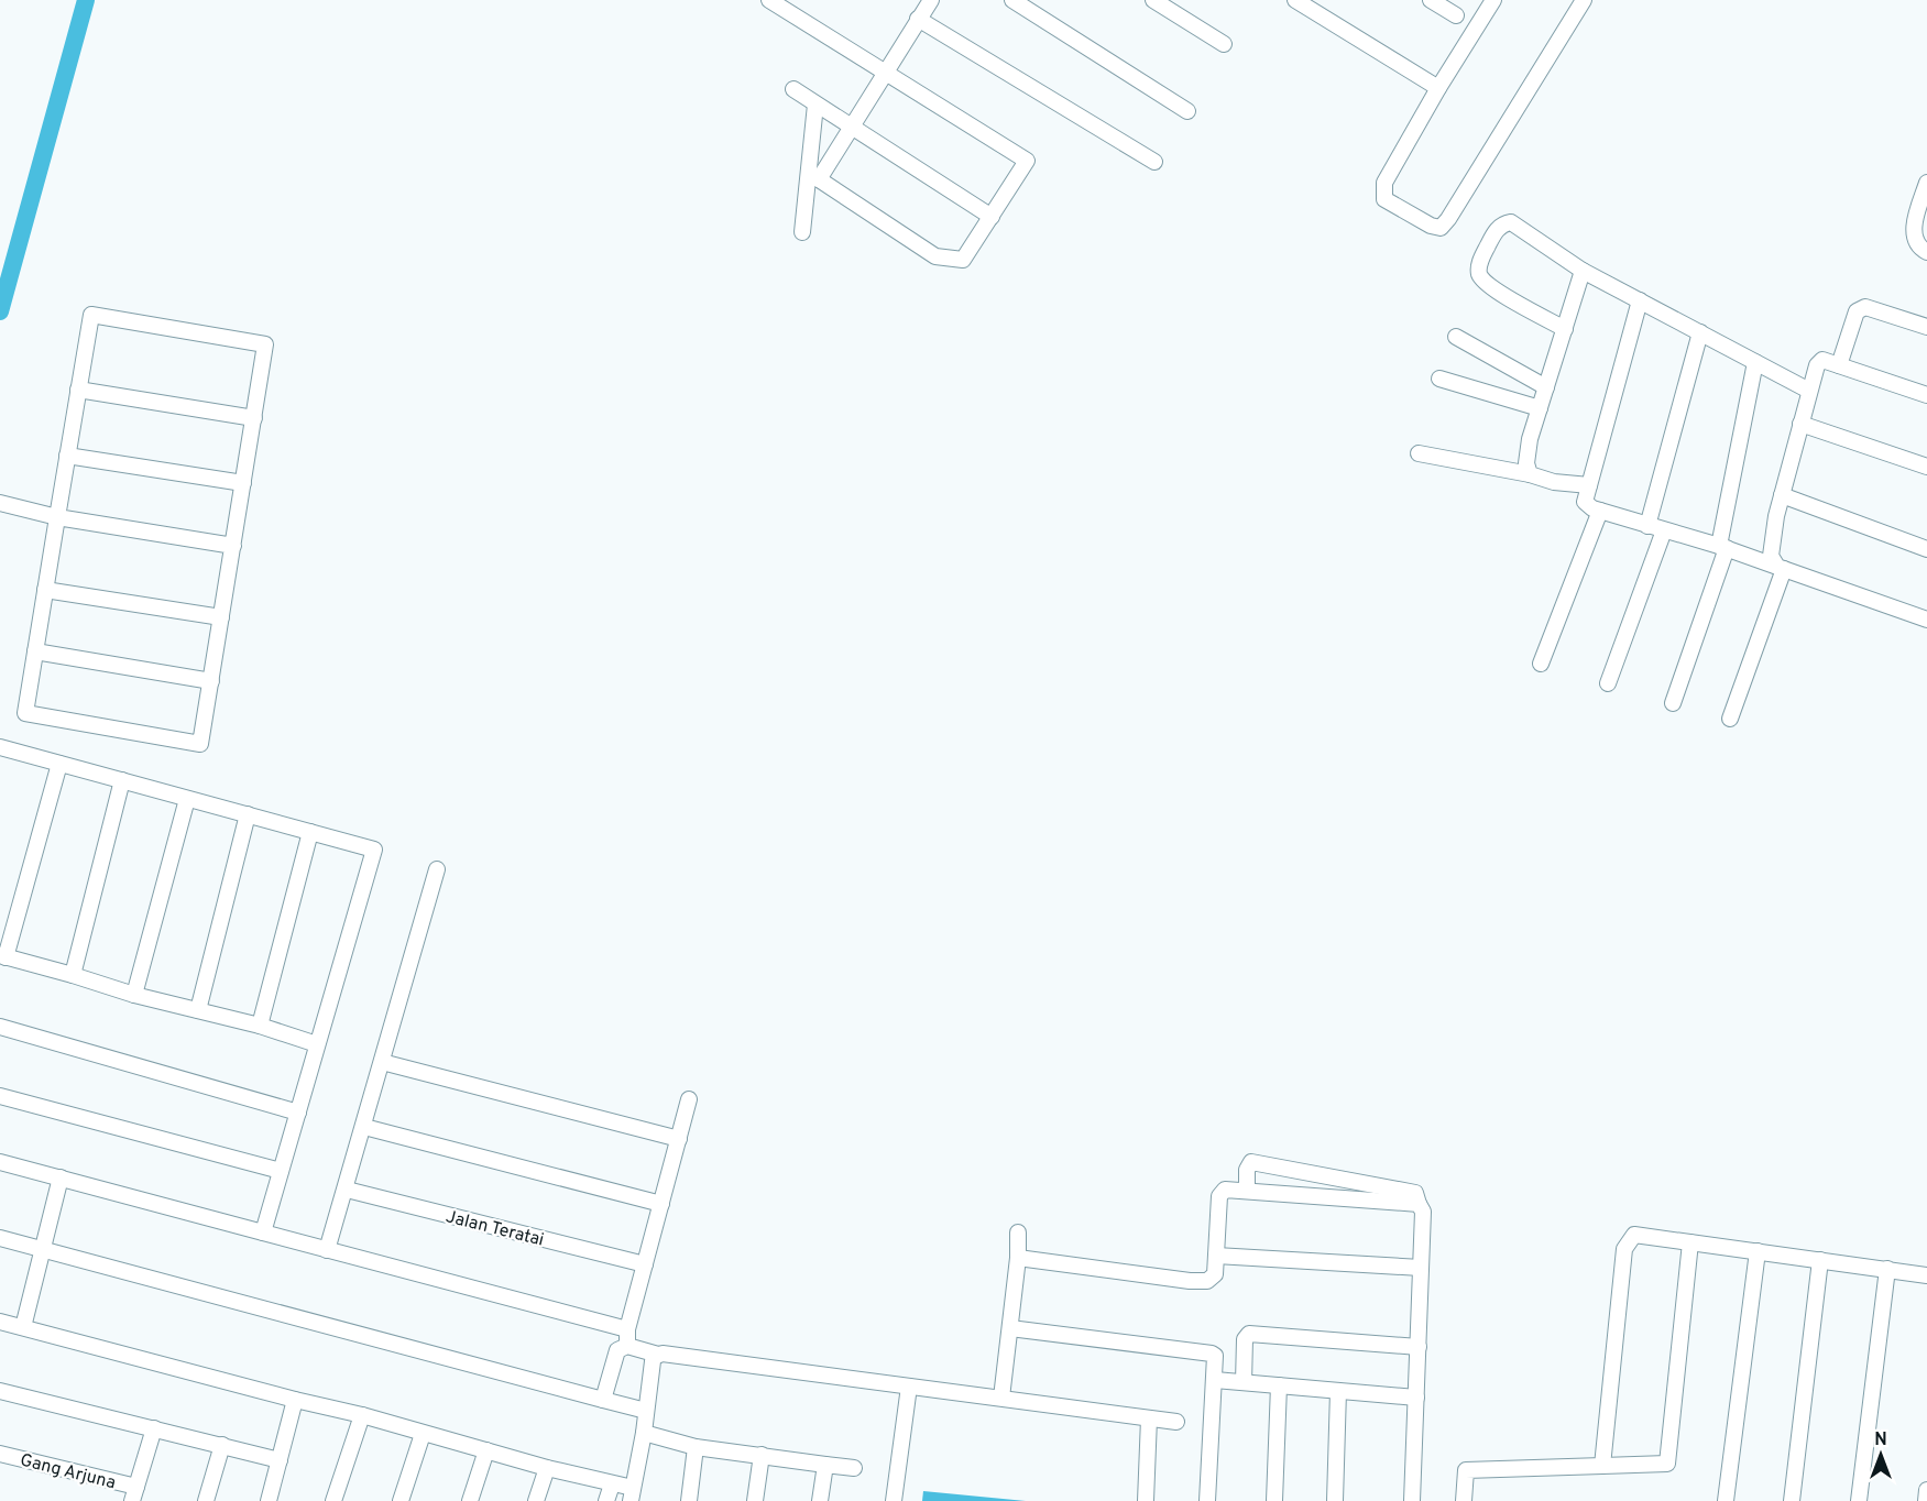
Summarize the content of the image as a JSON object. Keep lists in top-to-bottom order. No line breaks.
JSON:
{"streets":{"street":["Jalan Teratai","Gang Arjuna"]},"north":"top"}
